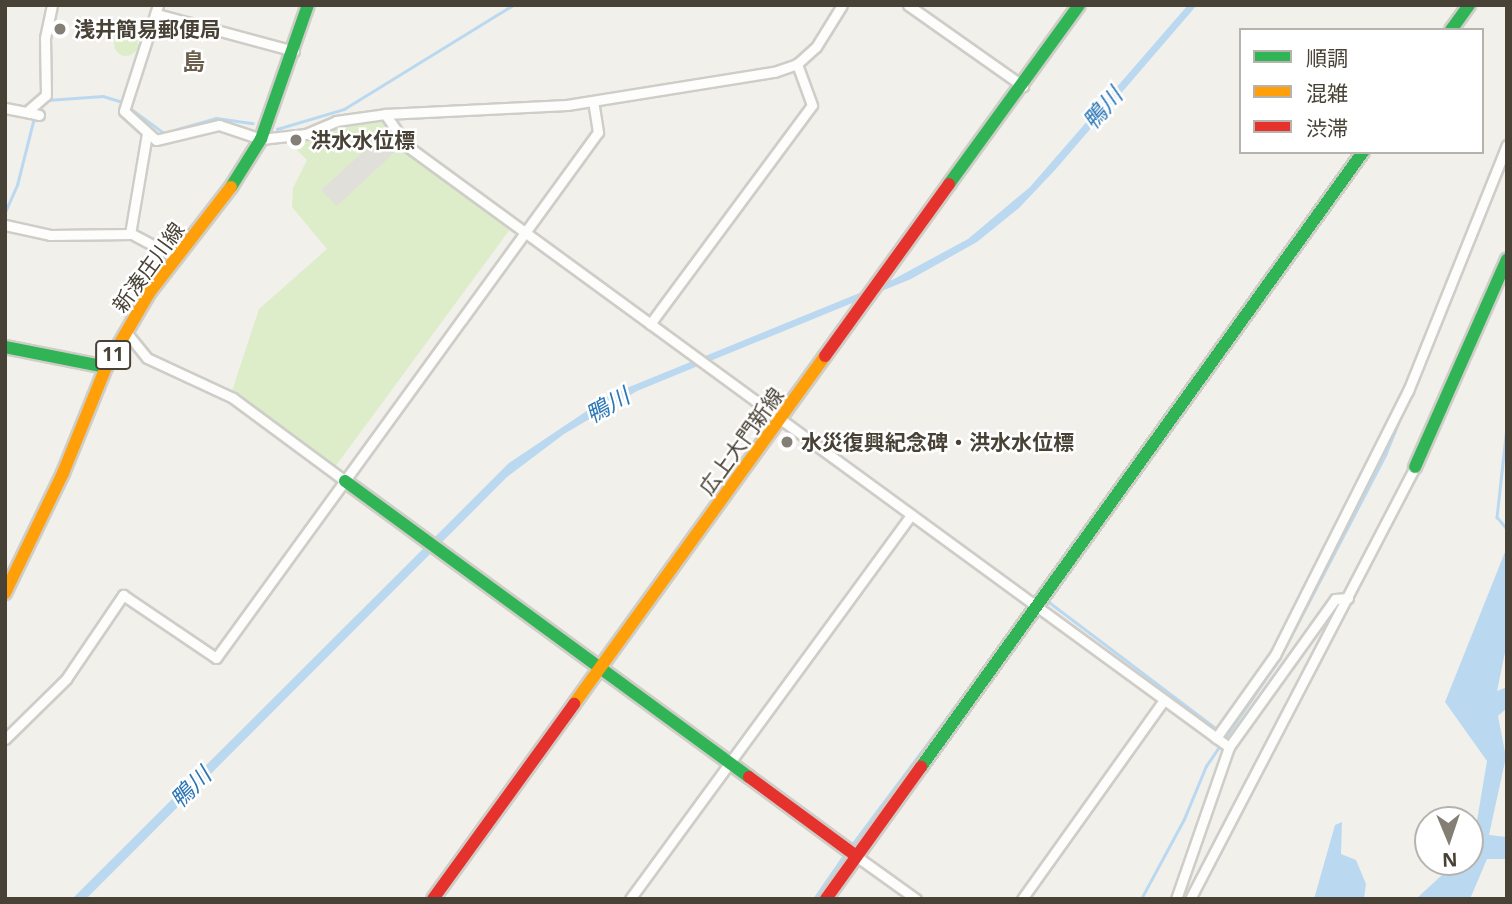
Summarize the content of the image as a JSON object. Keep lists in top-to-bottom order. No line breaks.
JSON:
{"streets":{"street":["新湊庄川線","11","広上大門新線"]},"districts":["島"],"water":["鴨川"],"places":["浅井簡易郵便局","洪水水位標","水災復興紀念碑・洪水水位標"],"legend":["順調","混雑","渋滞"],"north":"bottom"}
